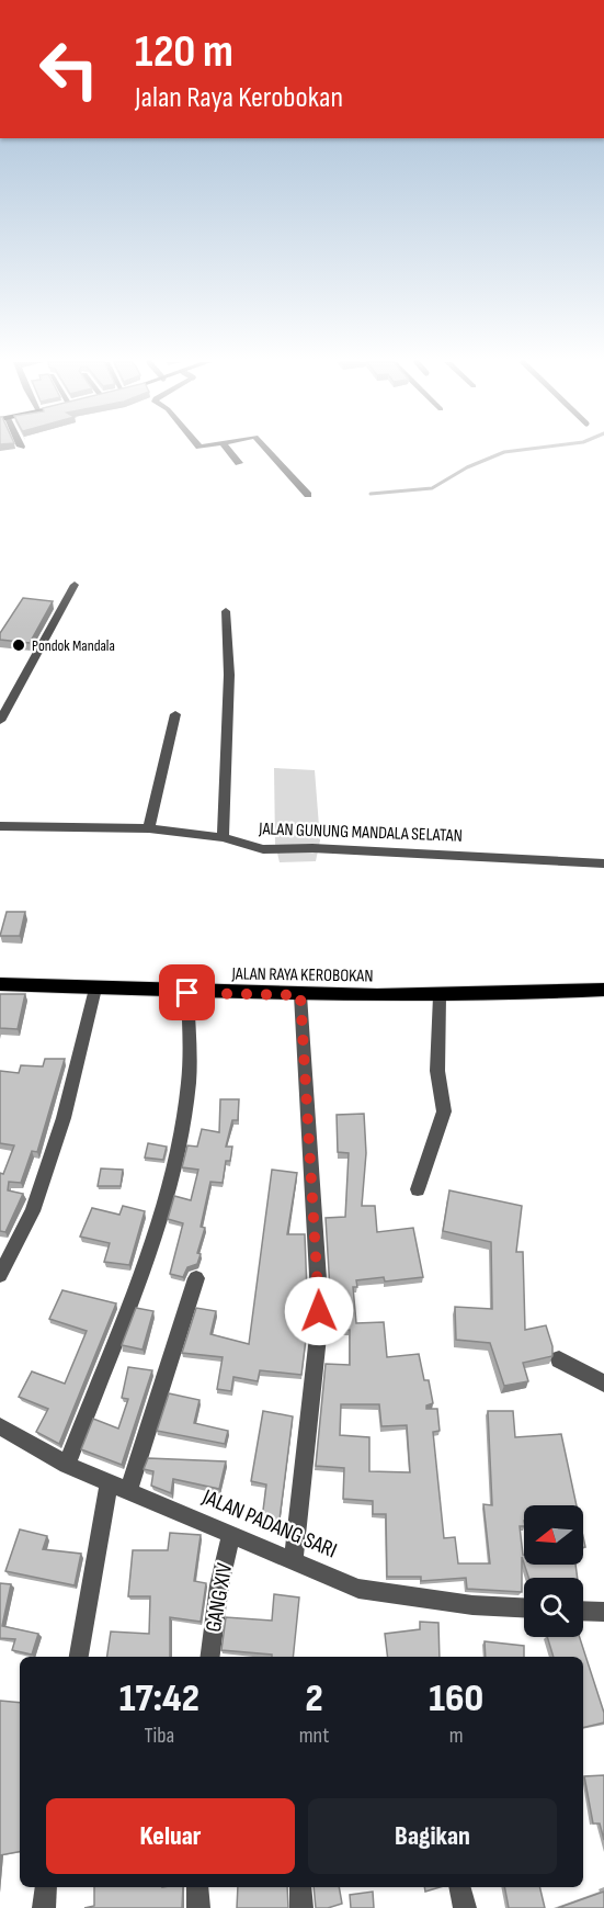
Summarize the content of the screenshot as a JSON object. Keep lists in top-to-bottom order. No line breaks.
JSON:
{"streets":{"main road":["JALAN RAYA KEROBOKAN"],"street":["JALAN GUNUNG MANDALA SELATAN","JALAN PADANG SARI","GANG XIV"]},"crossings":[["JALAN PADANG SARI","GANG XIV"]],"places":["Pondok Mandala"],"north":"left","page":{"turn":["120 m","Jalan Raya Kerobokan"],"eta":["17:42","Tiba","2","mnt","160","m"],"buttons":["Keluar","Bagikan"]}}
